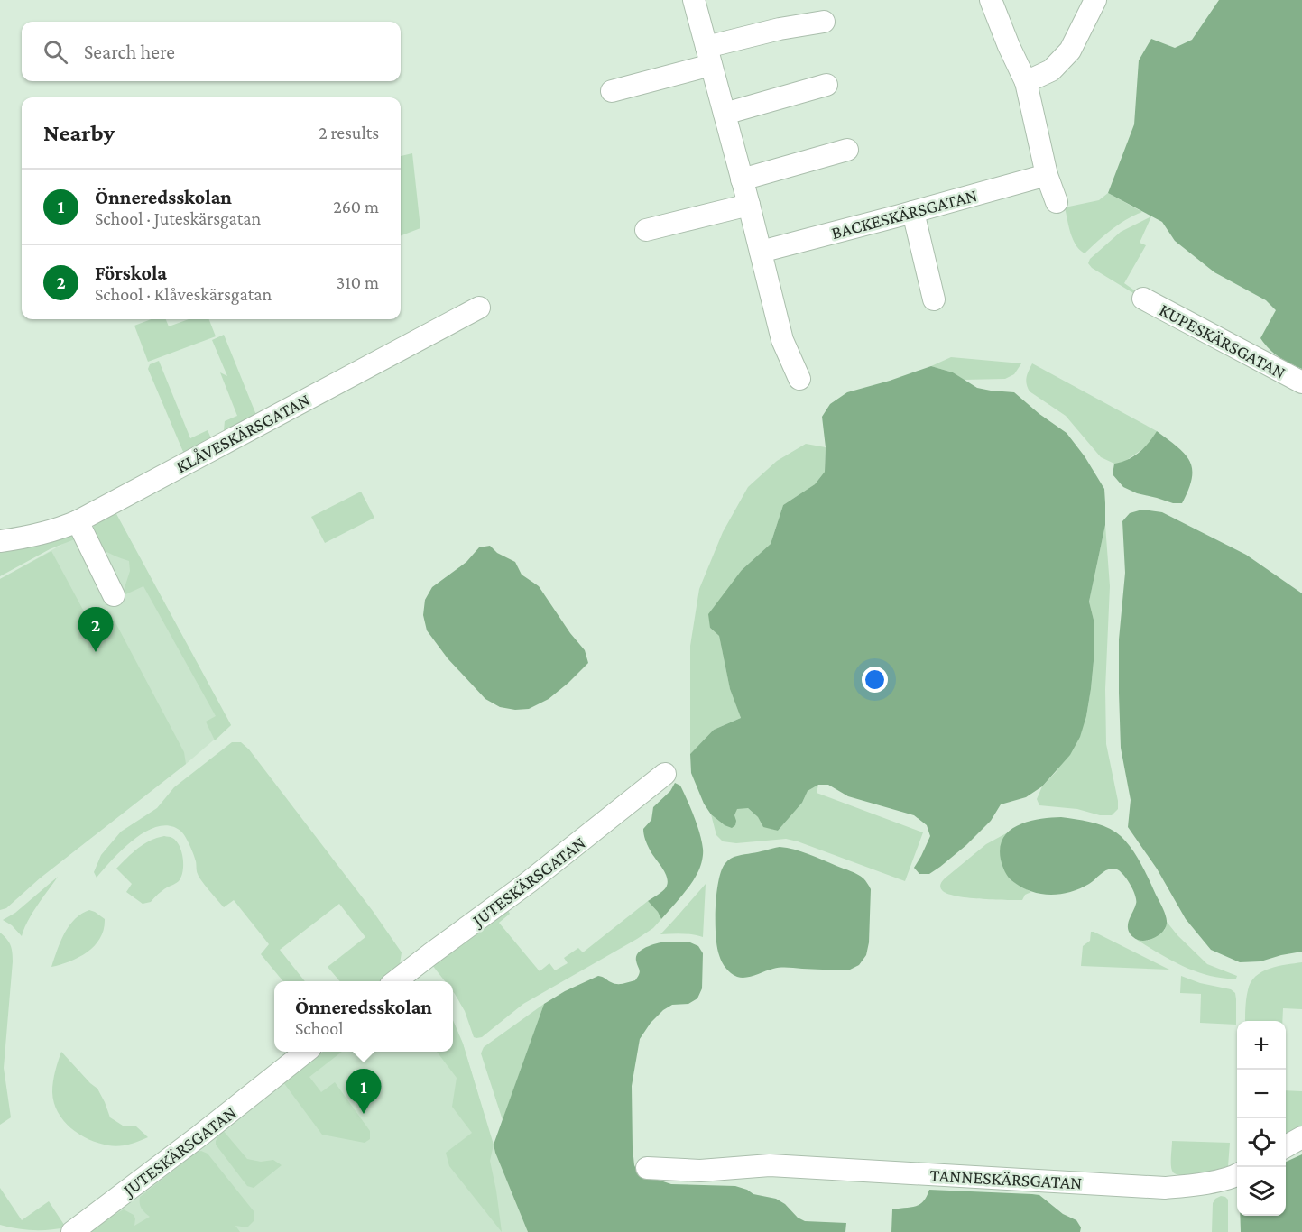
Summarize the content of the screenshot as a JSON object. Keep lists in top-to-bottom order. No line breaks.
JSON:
{"streets":{"street":["BACKESKÄRSGATAN","KUPESKÄRSGATAN","KLÅVESKÄRSGATAN","JUTESKÄRSGATAN","TANNESKÄRSGATAN"]},"page":{"search":"Search here","heading":["Nearby","2 results"],"list":[{"mark":"1","name":"Önneredsskolan","note":"School · Juteskärsgatan","value":"260 m"},{"mark":"2","name":"Förskola","note":"School · Klåveskärsgatan","value":"310 m"}],"pins":["2","1"],"popup":["Önneredsskolan","School"],"map_buttons":["+","−"]}}
